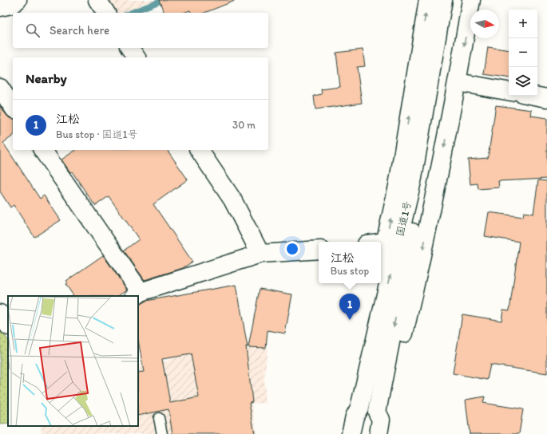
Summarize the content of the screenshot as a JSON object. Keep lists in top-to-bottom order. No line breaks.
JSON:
{"streets":{"main road":["国道1号"]},"north":"right","page":{"map_buttons":["+","−"],"search":"Search here","heading":"Nearby","list":[{"mark":"1","name":"江松","note":"Bus stop · 国道1号","value":"30 m"}],"popup":["江松","Bus stop"],"pins":"1"}}
